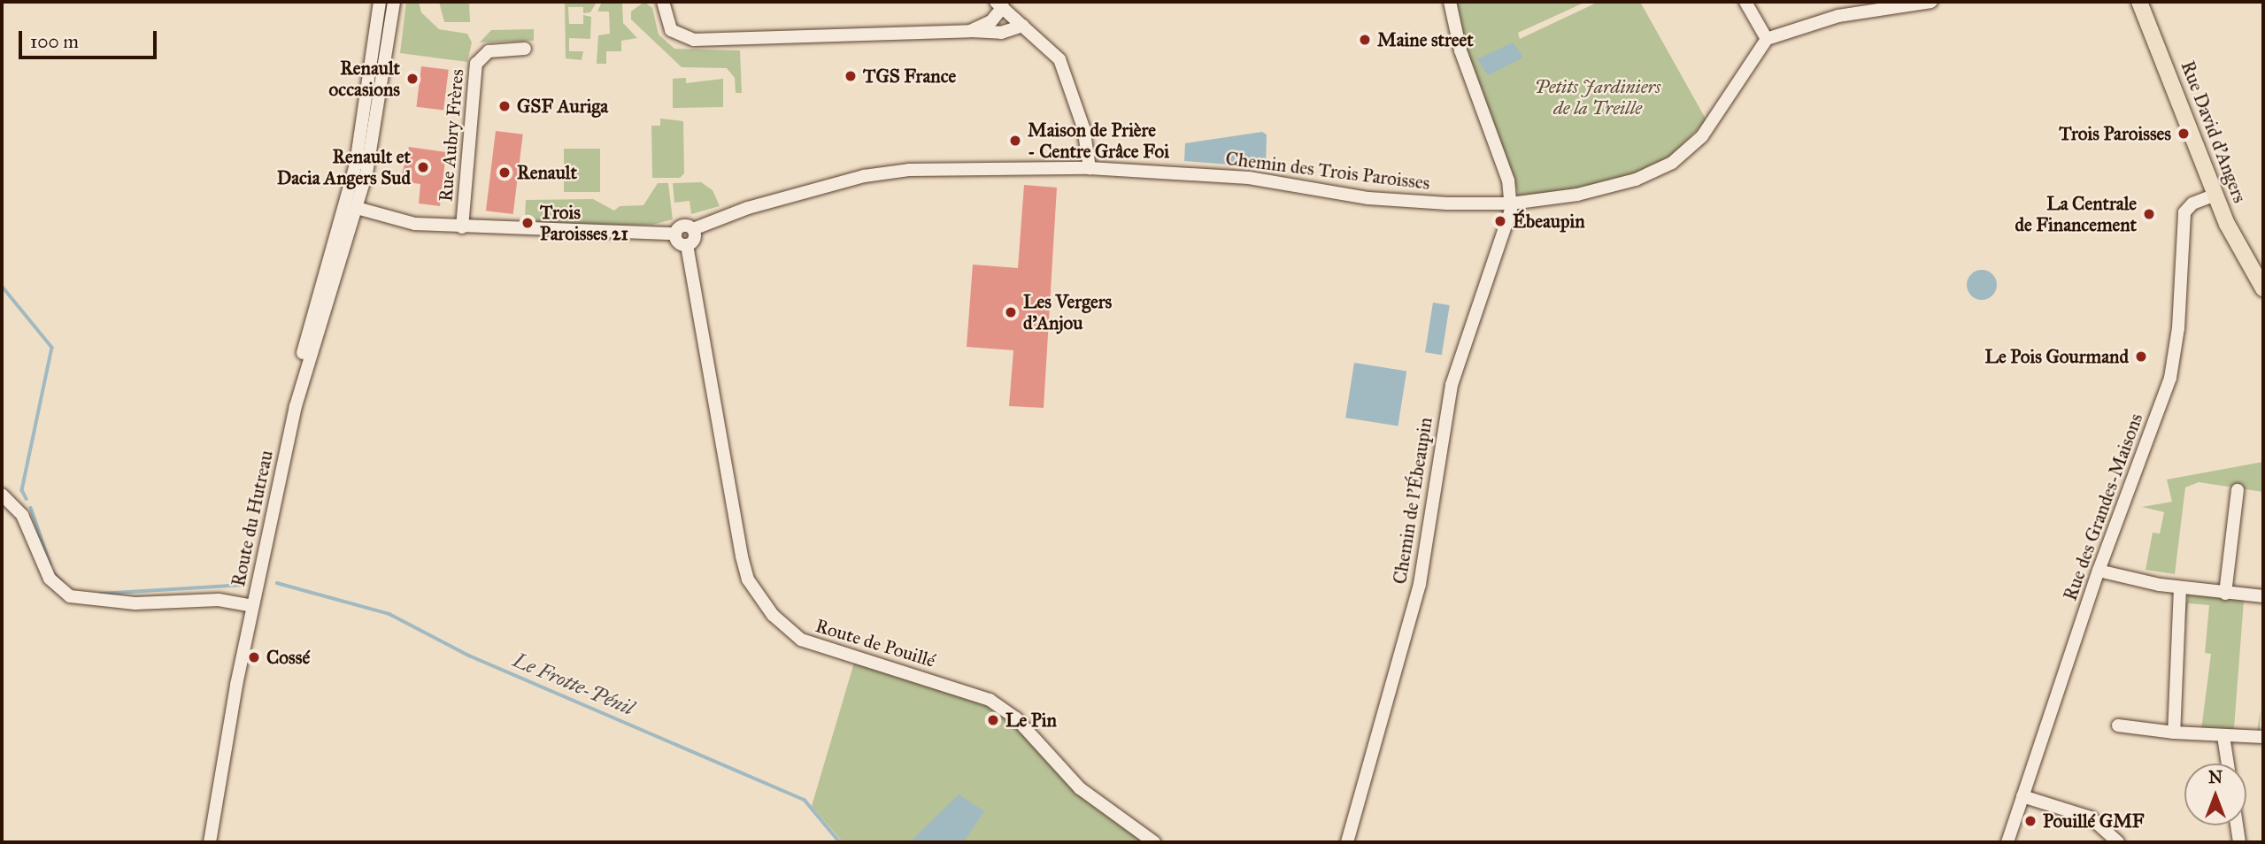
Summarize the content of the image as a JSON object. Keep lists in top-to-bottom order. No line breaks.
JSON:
{"streets":{"main road":["Rue David d'Angers"],"street":["Rue Aubry Frères","Chemin des Trois Paroisses","Chemin de l'Ébeaupin","Rue des Grandes-Maisons","Route du Hutreau","Route de Pouillé"]},"crossings":[["Rue David d'Angers","Rue des Grandes-Maisons"],["Chemin des Trois Paroisses","Chemin de l'Ébeaupin"],["Chemin des Trois Paroisses","Route de Pouillé"]],"water":["Le Frotte-Pénil"],"parks":["Petits Jardiniers de la Treille"],"places":["Maine street","TGS France","Renault occasions","GSF Auriga","Trois Paroisses","Maison de Prière - Centre Grâce Foi","Renault et Dacia Angers Sud","Renault","La Centrale de Financement","Ébeaupin","Trois Paroisses 21","Les Vergers d'Anjou","Le Pois Gourmand","Cossé","Le Pin","Pouillé GMF"],"scale_bar":"100 m","north":"top"}
